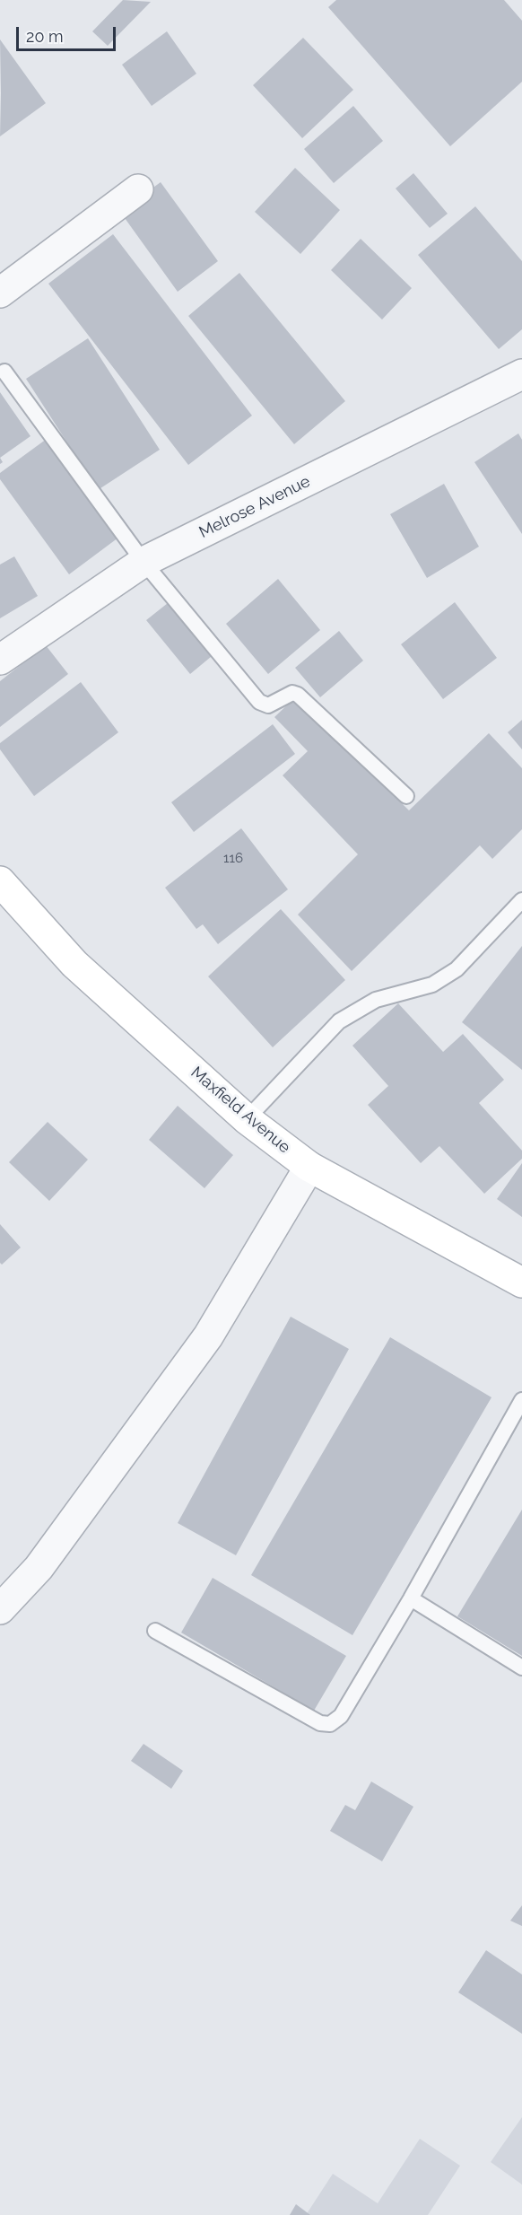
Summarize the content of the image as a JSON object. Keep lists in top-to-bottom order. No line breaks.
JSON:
{"streets":{"main road":["Maxfield Avenue"],"street":["Melrose Avenue"]},"house_numbers":["116"],"scale_bar":"20 m"}
